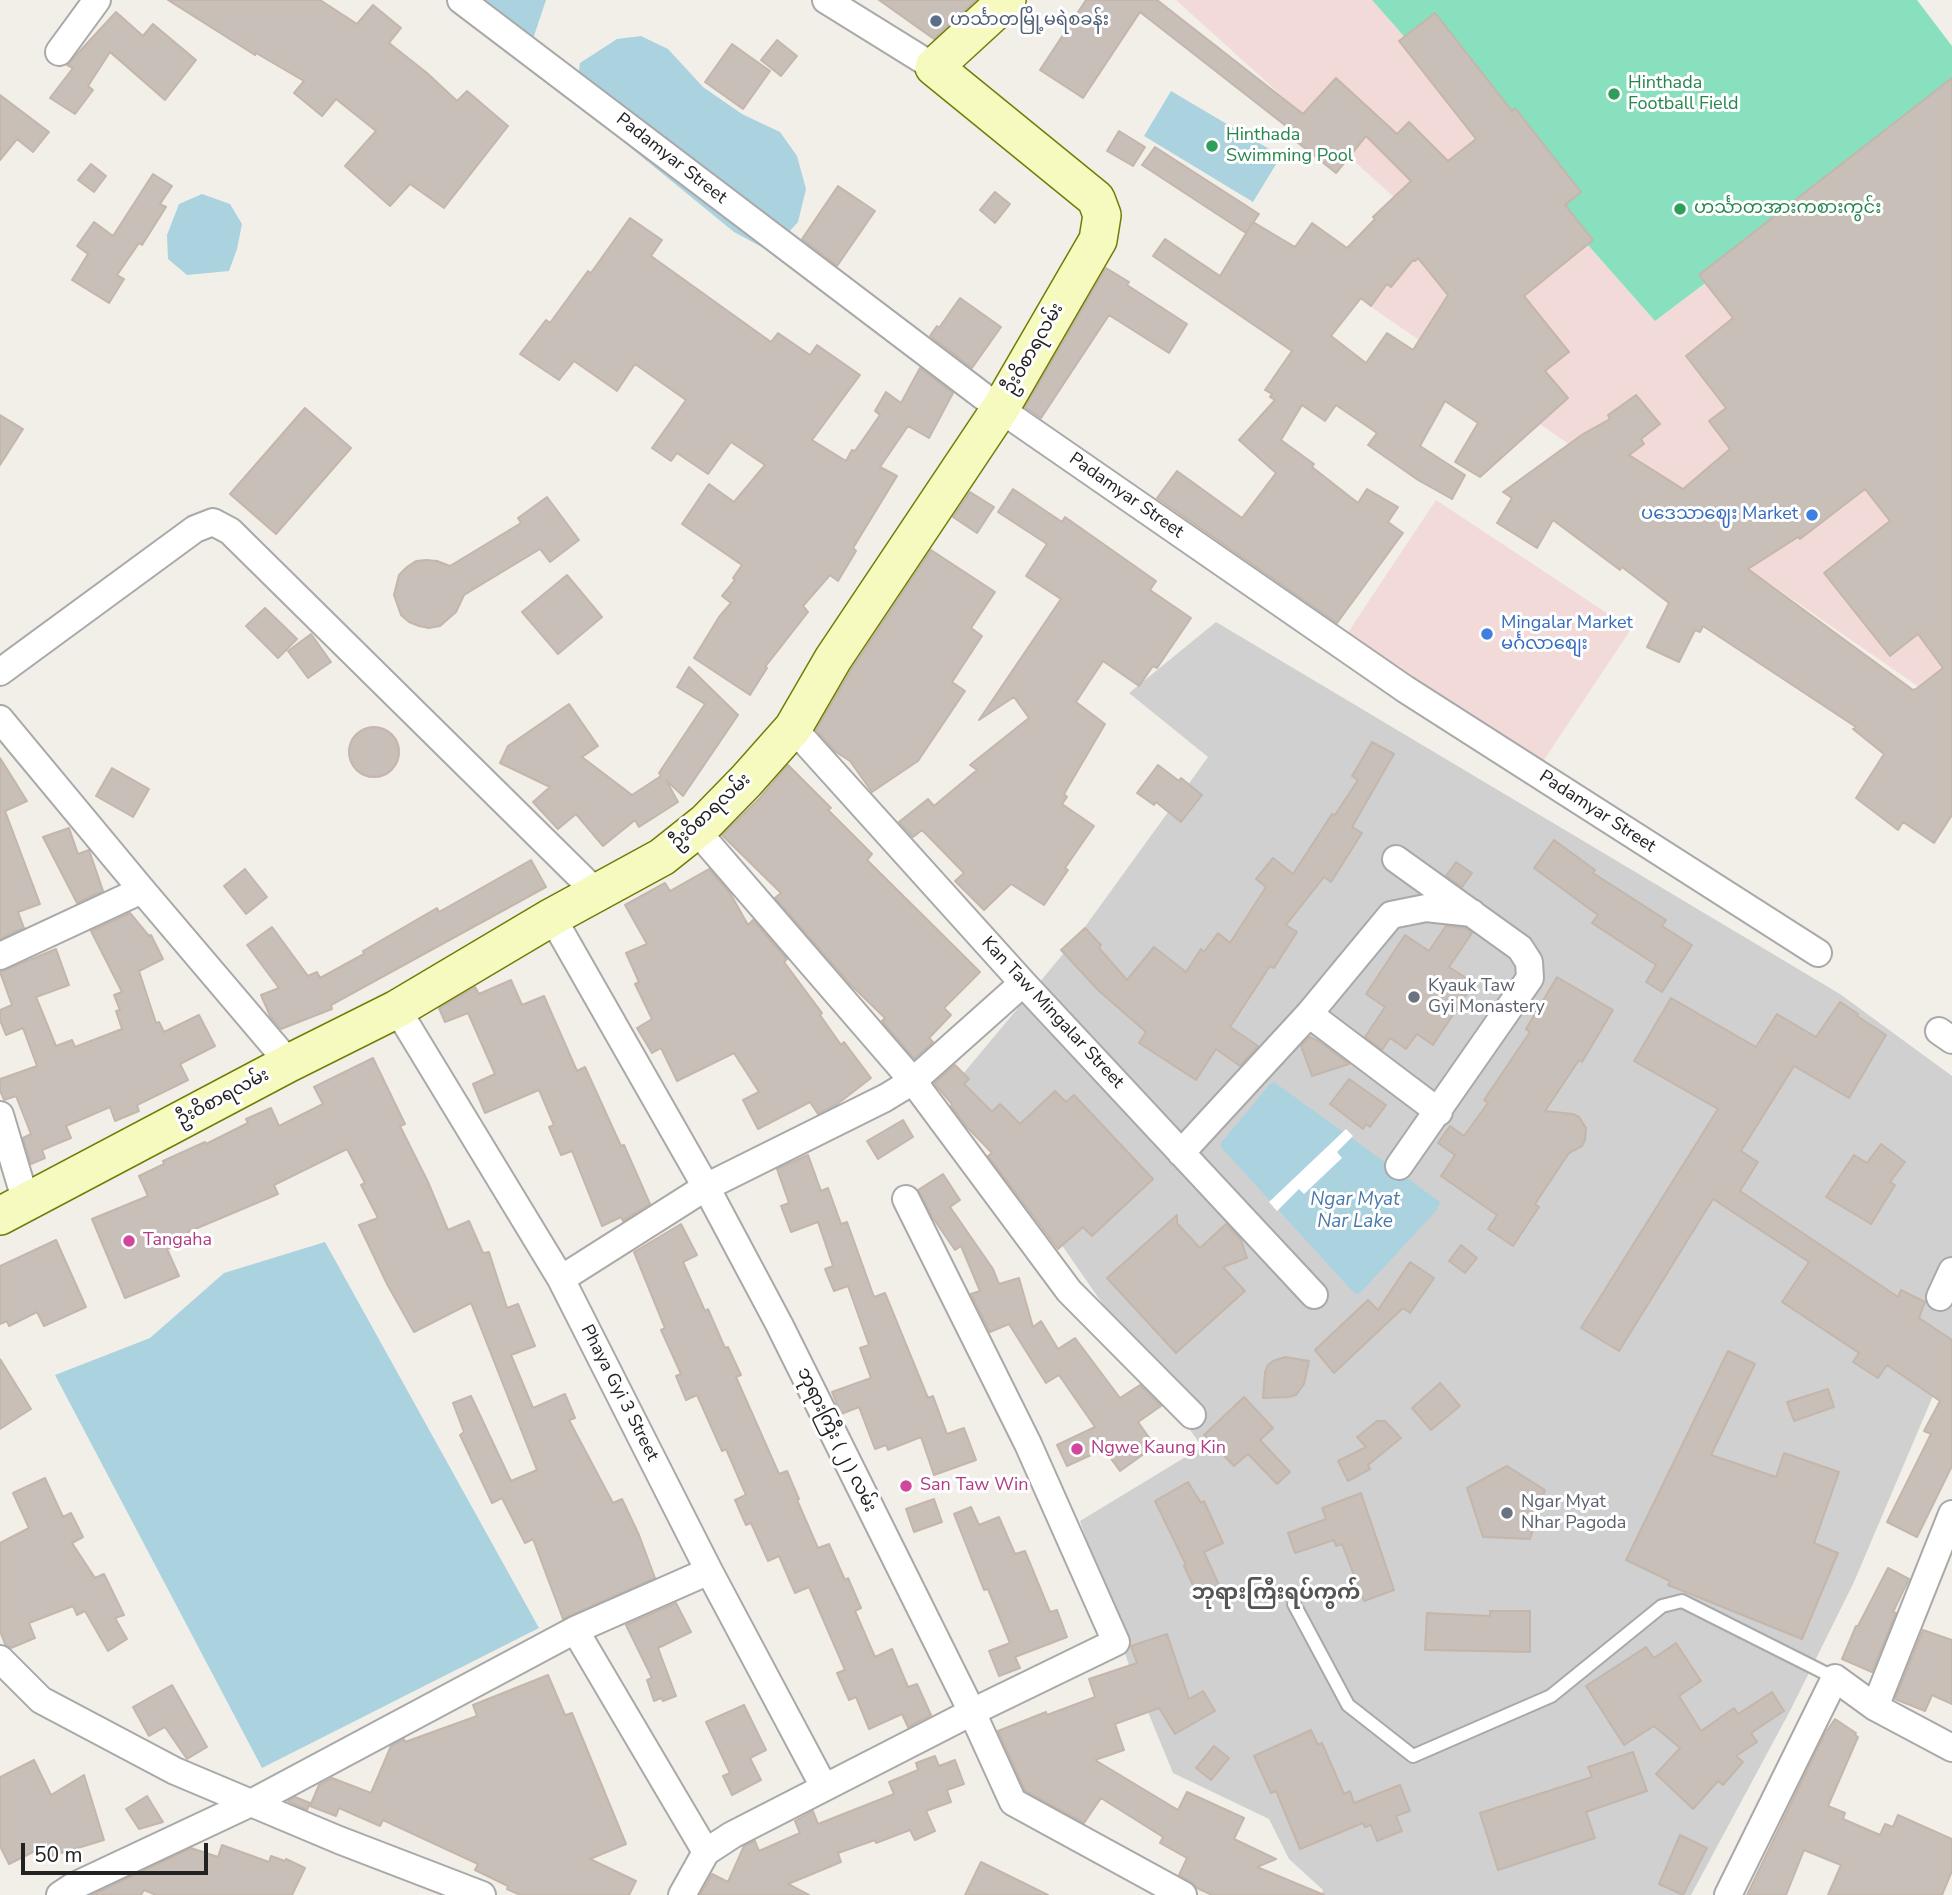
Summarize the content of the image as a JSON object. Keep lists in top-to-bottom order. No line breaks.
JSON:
{"streets":{"street":["Padamyar Street","ဦးဝိစာရလမ်း","Kan Taw Mingalar Street","Phaya Gyi 3 Street","ဘုရားကြီး ( ၂ ) လမ်း"]},"crossings":[["Padamyar Street","ဦးဝိစာရလမ်း"],["ဦးဝိစာရလမ်း","Kan Taw Mingalar Street"],["ဦးဝိစာရလမ်း","Phaya Gyi 3 Street"],["ဦးဝိစာရလမ်း","ဘုရားကြီး ( ၂ ) လမ်း"]],"districts":["ဘုရားကြီးရပ်ကွက်"],"water":["Ngar Myat Nar Lake"],"places":["ဟင်္သာတမြို့မရဲစခန်း","Hinthada Football Field","Hinthada Swimming Pool","ဟင်္သာတအားကစားကွင်း","ပဒေသာဈေး Market","Mingalar Market မင်္ဂလာစျေး","Kyauk Taw Gyi Monastery","Tangaha","Ngwe Kaung Kin","San Taw Win","Ngar Myat Nhar Pagoda"],"scale_bar":"50 m"}
